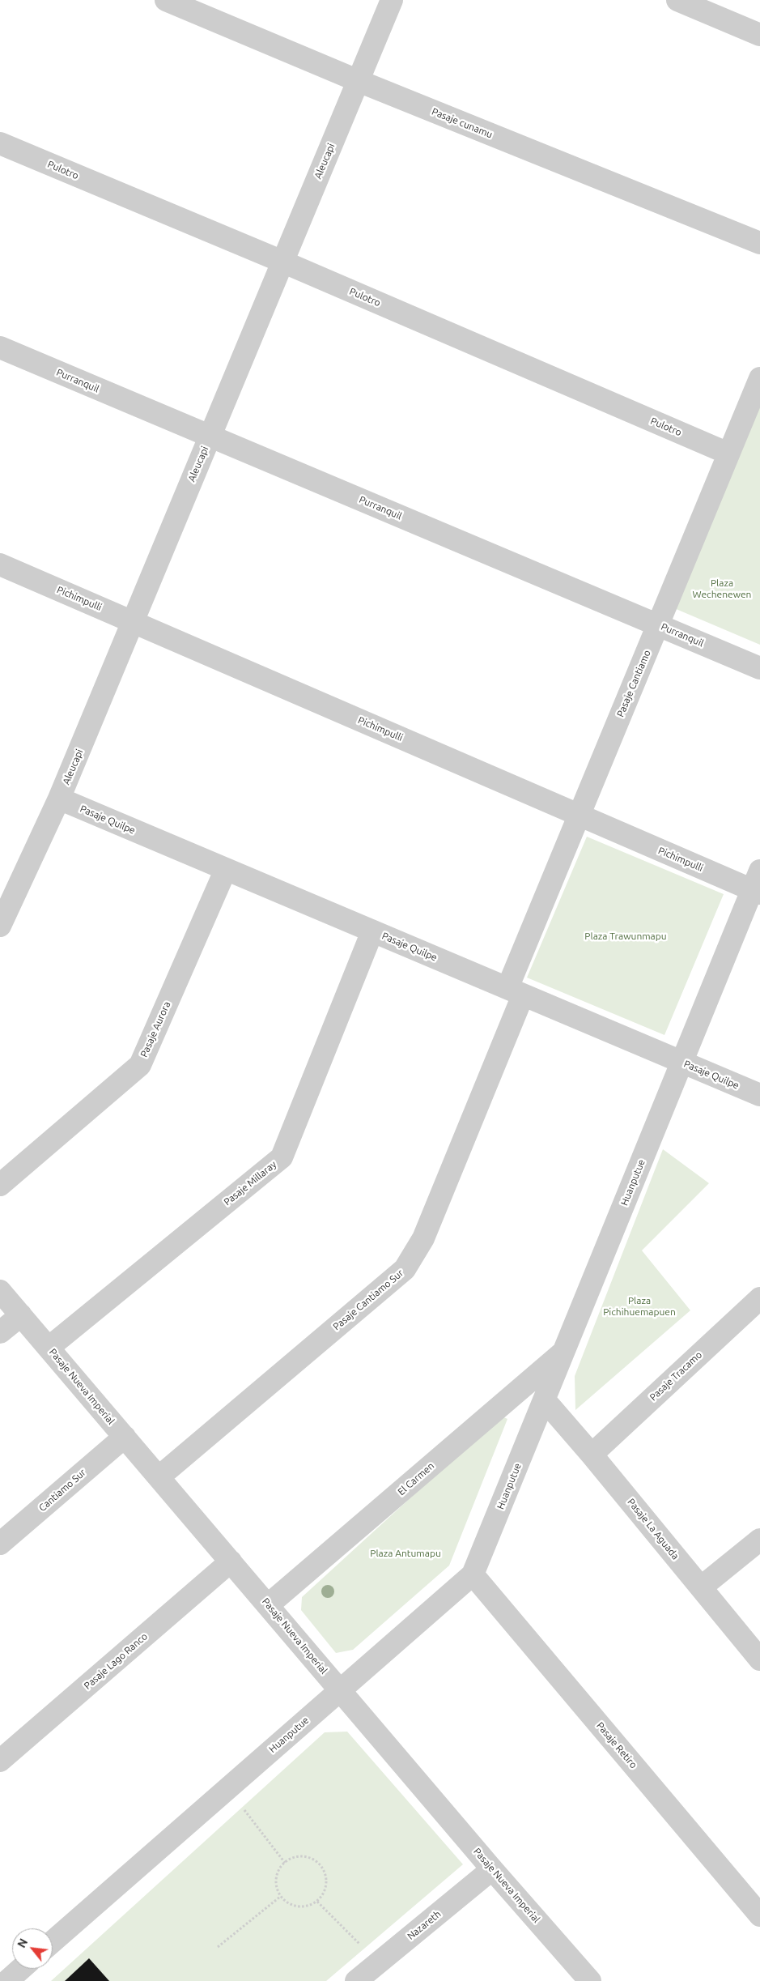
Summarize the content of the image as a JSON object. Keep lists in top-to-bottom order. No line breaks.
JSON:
{"streets":{"street":["Pasaje cunamu","Aleucapi","Pulotro","Purranquil","Pichimpulli","Pasaje Cantiamo","Pasaje Quilpe","Pasaje Aurora","Huanputue","Pasaje Millaray","Pasaje Cantiamo Sur","Pasaje Tracamo","Pasaje Nueva Imperial","El Carmen","Cantiamo Sur","Pasaje La Aguada","Pasaje Lago Ranco","Pasaje Retiro","Nazareth"]},"crossings":[["Pasaje cunamu","Aleucapi"],["Aleucapi","Pulotro"],["Aleucapi","Purranquil"],["Aleucapi","Pichimpulli"],["Aleucapi","Pasaje Quilpe"],["Pulotro","Pasaje Cantiamo"],["Purranquil","Pasaje Cantiamo"],["Pichimpulli","Pasaje Cantiamo"],["Pichimpulli","Huanputue"],["Pasaje Cantiamo","Pasaje Quilpe"],["Pasaje Cantiamo","Pasaje Cantiamo Sur"],["Pasaje Quilpe","Pasaje Aurora"],["Pasaje Quilpe","Huanputue"],["Pasaje Quilpe","Pasaje Millaray"],["Pasaje Quilpe","Pasaje Cantiamo Sur"],["Huanputue","Pasaje Nueva Imperial"],["Huanputue","El Carmen"],["Huanputue","Pasaje La Aguada"],["Huanputue","Pasaje Retiro"],["Pasaje Millaray","Pasaje Nueva Imperial"],["Pasaje Cantiamo Sur","Pasaje Nueva Imperial"],["Pasaje Tracamo","Pasaje La Aguada"],["Pasaje Nueva Imperial","El Carmen"],["Pasaje Nueva Imperial","Cantiamo Sur"],["Pasaje Nueva Imperial","Pasaje Lago Ranco"],["Pasaje Nueva Imperial","Nazareth"]],"parks":["Plaza Wechenewen","Plaza Trawunmapu","Plaza Pichihuemapuen","Plaza Antumapu"],"north":"top left"}
